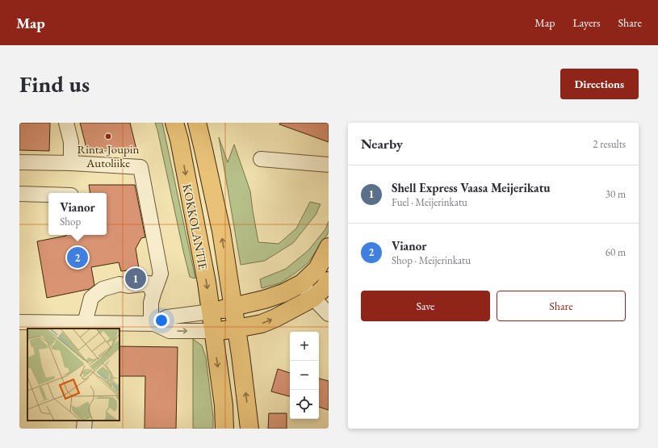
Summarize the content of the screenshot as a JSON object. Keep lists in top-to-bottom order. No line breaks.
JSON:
{"streets":{"main road":["KOKKOLANTIE"]},"places":["Rinta-Joupin Autoliike"],"page":{"header":"Map","nav":["Map","Layers","Share"],"buttons":["Directions",["Save","Share"]],"title":"Find us","heading":["Nearby","2 results"],"list":[{"mark":"1","name":"Shell Express Vaasa Meijerikatu","note":"Fuel · Meijerinkatu","value":"30 m"},{"mark":"2","name":"Vianor","note":"Shop · Meijerinkatu","value":"60 m"}],"popup":["Vianor","Shop"],"pins":["2","1"],"map_buttons":["+","−"]}}
